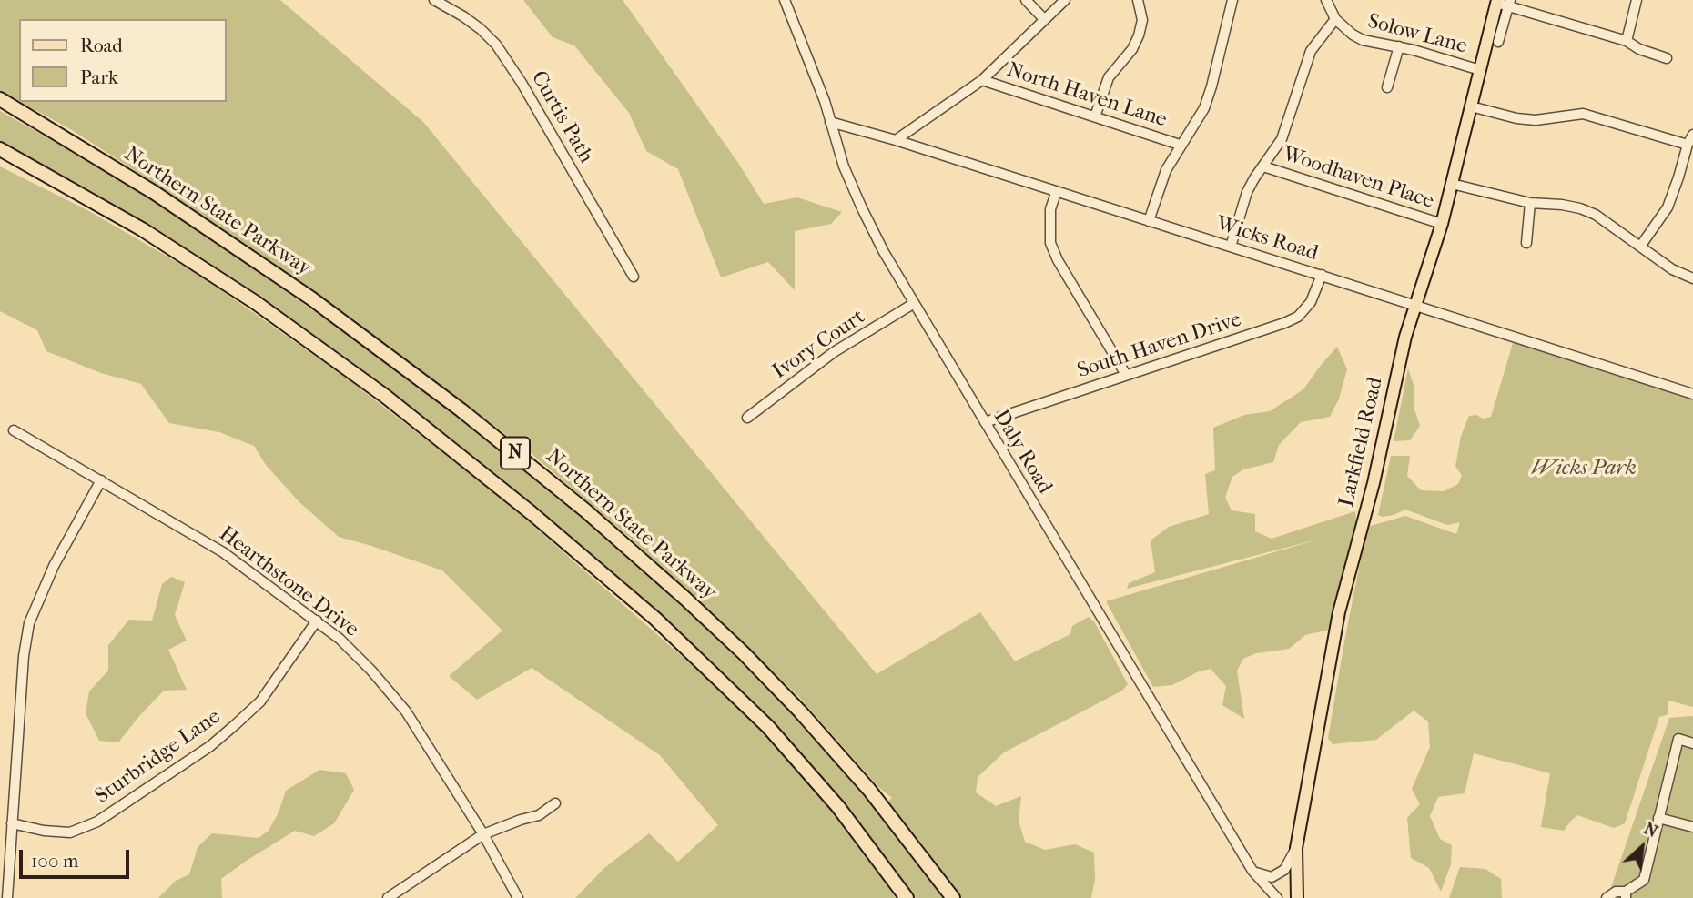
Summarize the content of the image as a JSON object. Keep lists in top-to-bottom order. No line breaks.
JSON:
{"streets":{"highway":["Northern State Parkway","N"],"main road":["Larkfield Road"],"street":["Solow Lane","North Haven Lane","Curtis Path","Woodhaven Place","Wicks Road","Ivory Court","South Haven Drive","Daly Road","Hearthstone Drive","Sturbridge Lane"]},"crossings":[["Solow Lane","Larkfield Road"],["Woodhaven Place","Larkfield Road"],["Wicks Road","South Haven Drive"],["Wicks Road","Larkfield Road"],["Wicks Road","Daly Road"],["Ivory Court","Daly Road"],["South Haven Drive","Daly Road"],["Hearthstone Drive","Sturbridge Lane"]],"parks":["Wicks Park"],"legend":["Road","Park"],"scale_bar":"100 m","north":"top right"}
